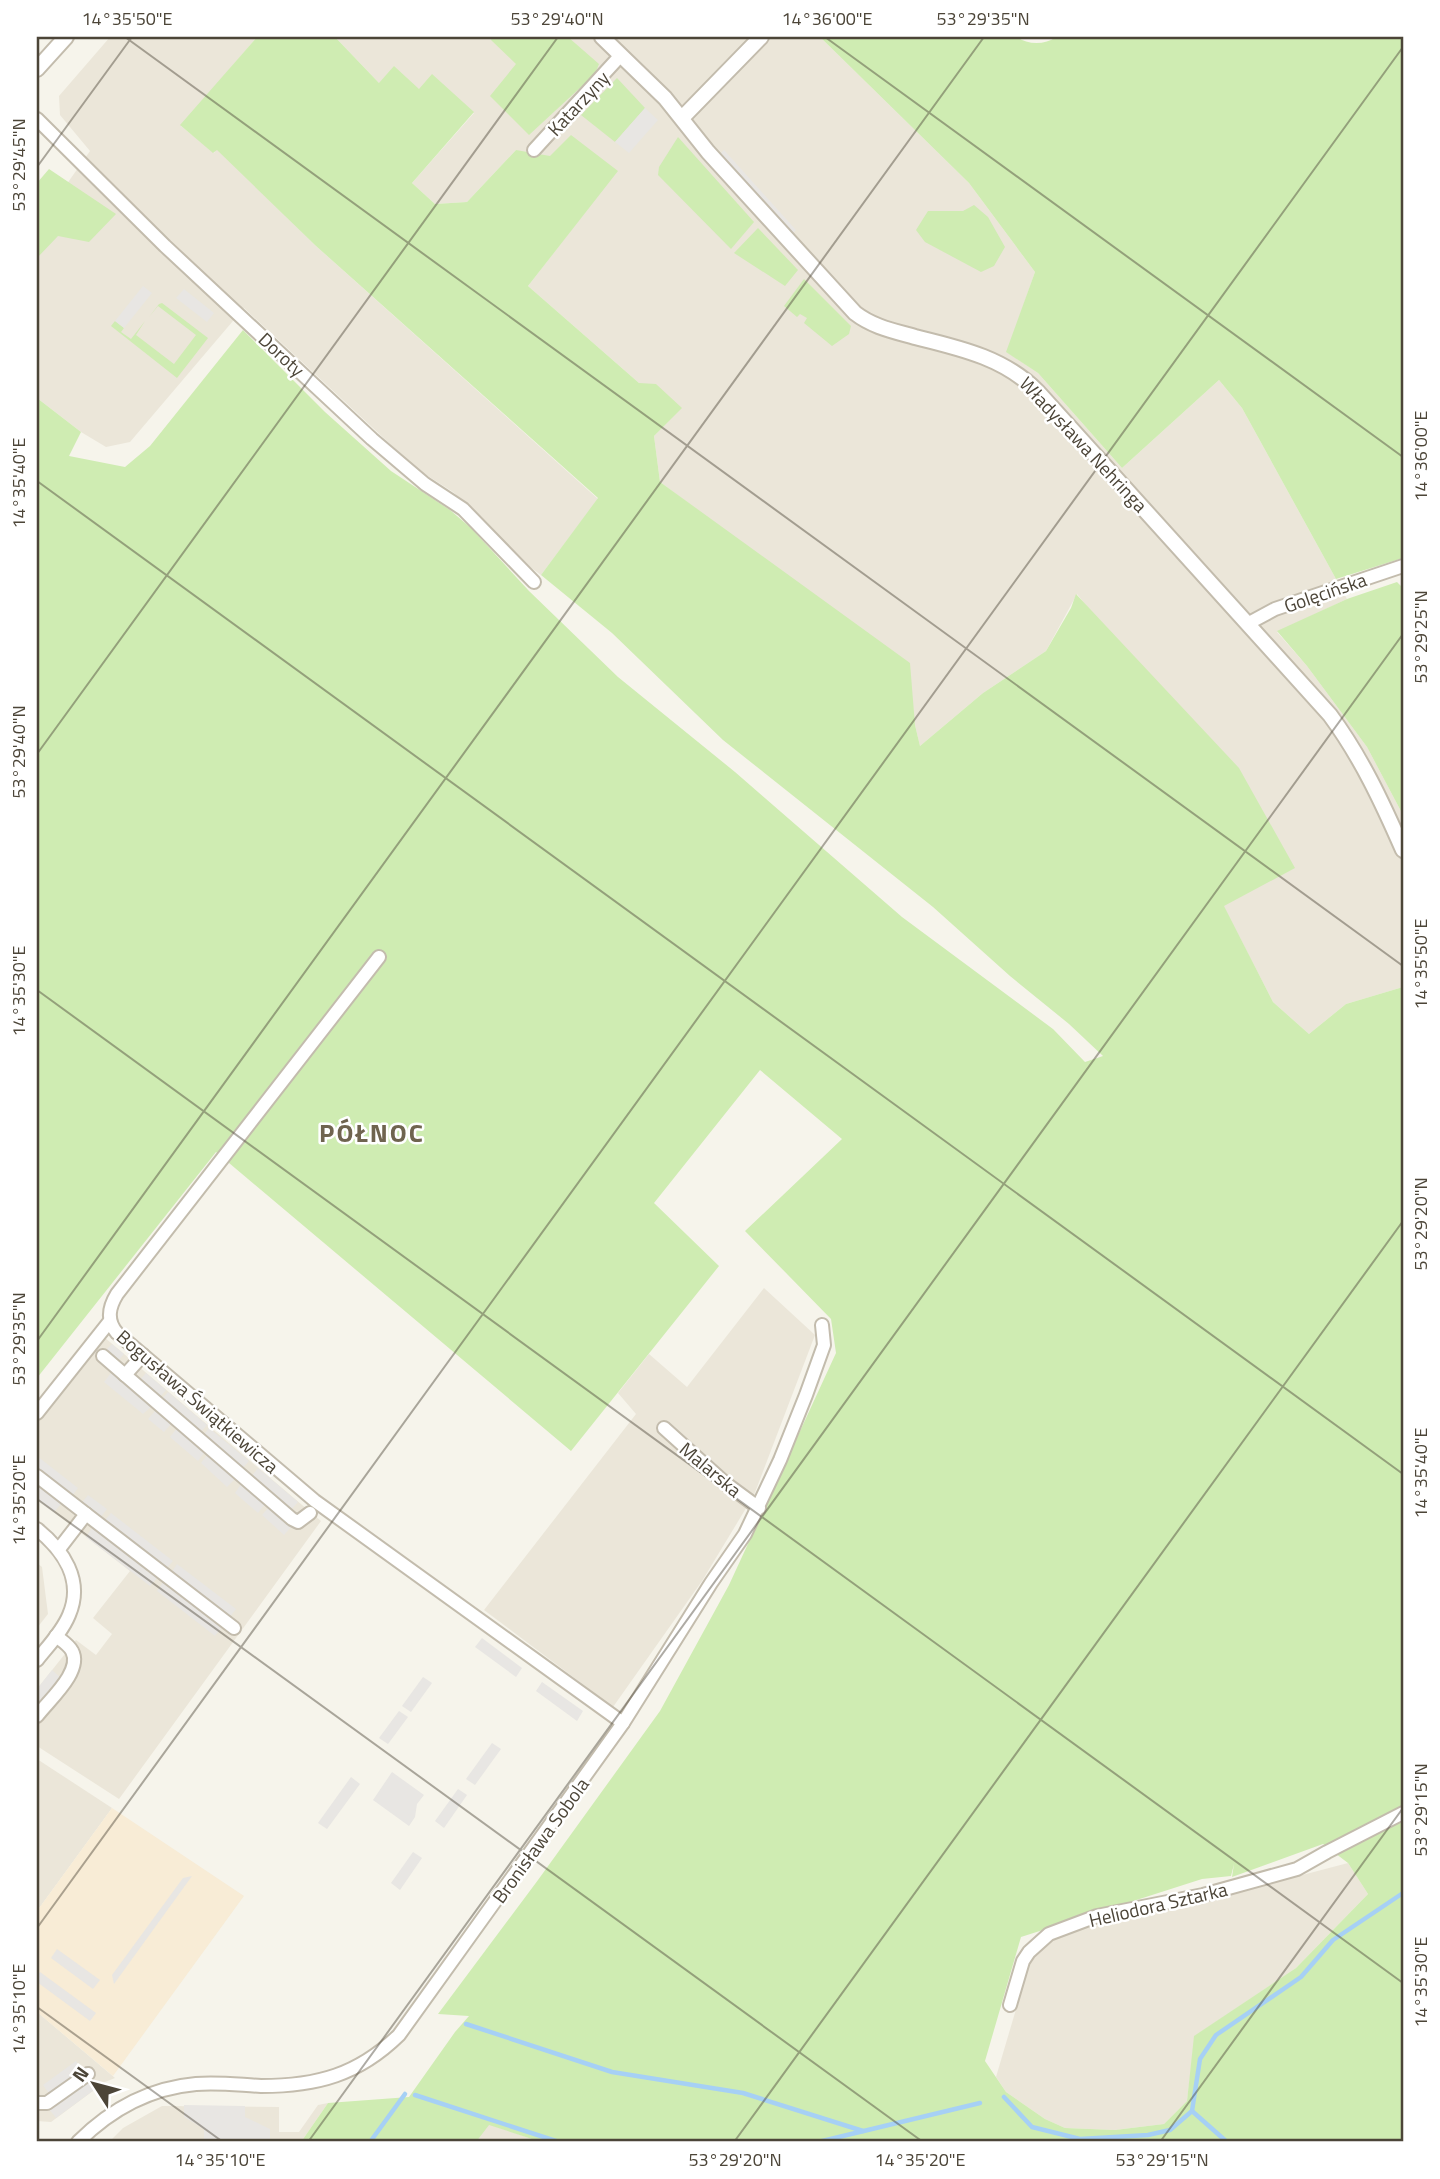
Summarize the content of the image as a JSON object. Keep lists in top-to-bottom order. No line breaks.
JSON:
{"streets":{"street":["Katarzyny","Doroty","Władysława Nehringa","Golęcińska","Bogusława Świątkiewicza","Malarska","Bronisława Sobola","Heliodora Sztarka"]},"crossings":[["Katarzyny","Władysława Nehringa"],["Władysława Nehringa","Golęcińska"],["Bogusława Świątkiewicza","Bronisława Sobola"],["Malarska","Bronisława Sobola"]],"districts":["PÓŁNOC"],"north":"top left","coordinates":["14°35'50\"E","53°29'40\"N","14°36'00\"E","53°29'35\"N","53°29'45\"N","14°35'40\"E","53°29'25\"N","14°35'30\"E","53°29'20\"N","14°35'20\"E","53°29'15\"N","14°35'10\"E"]}
